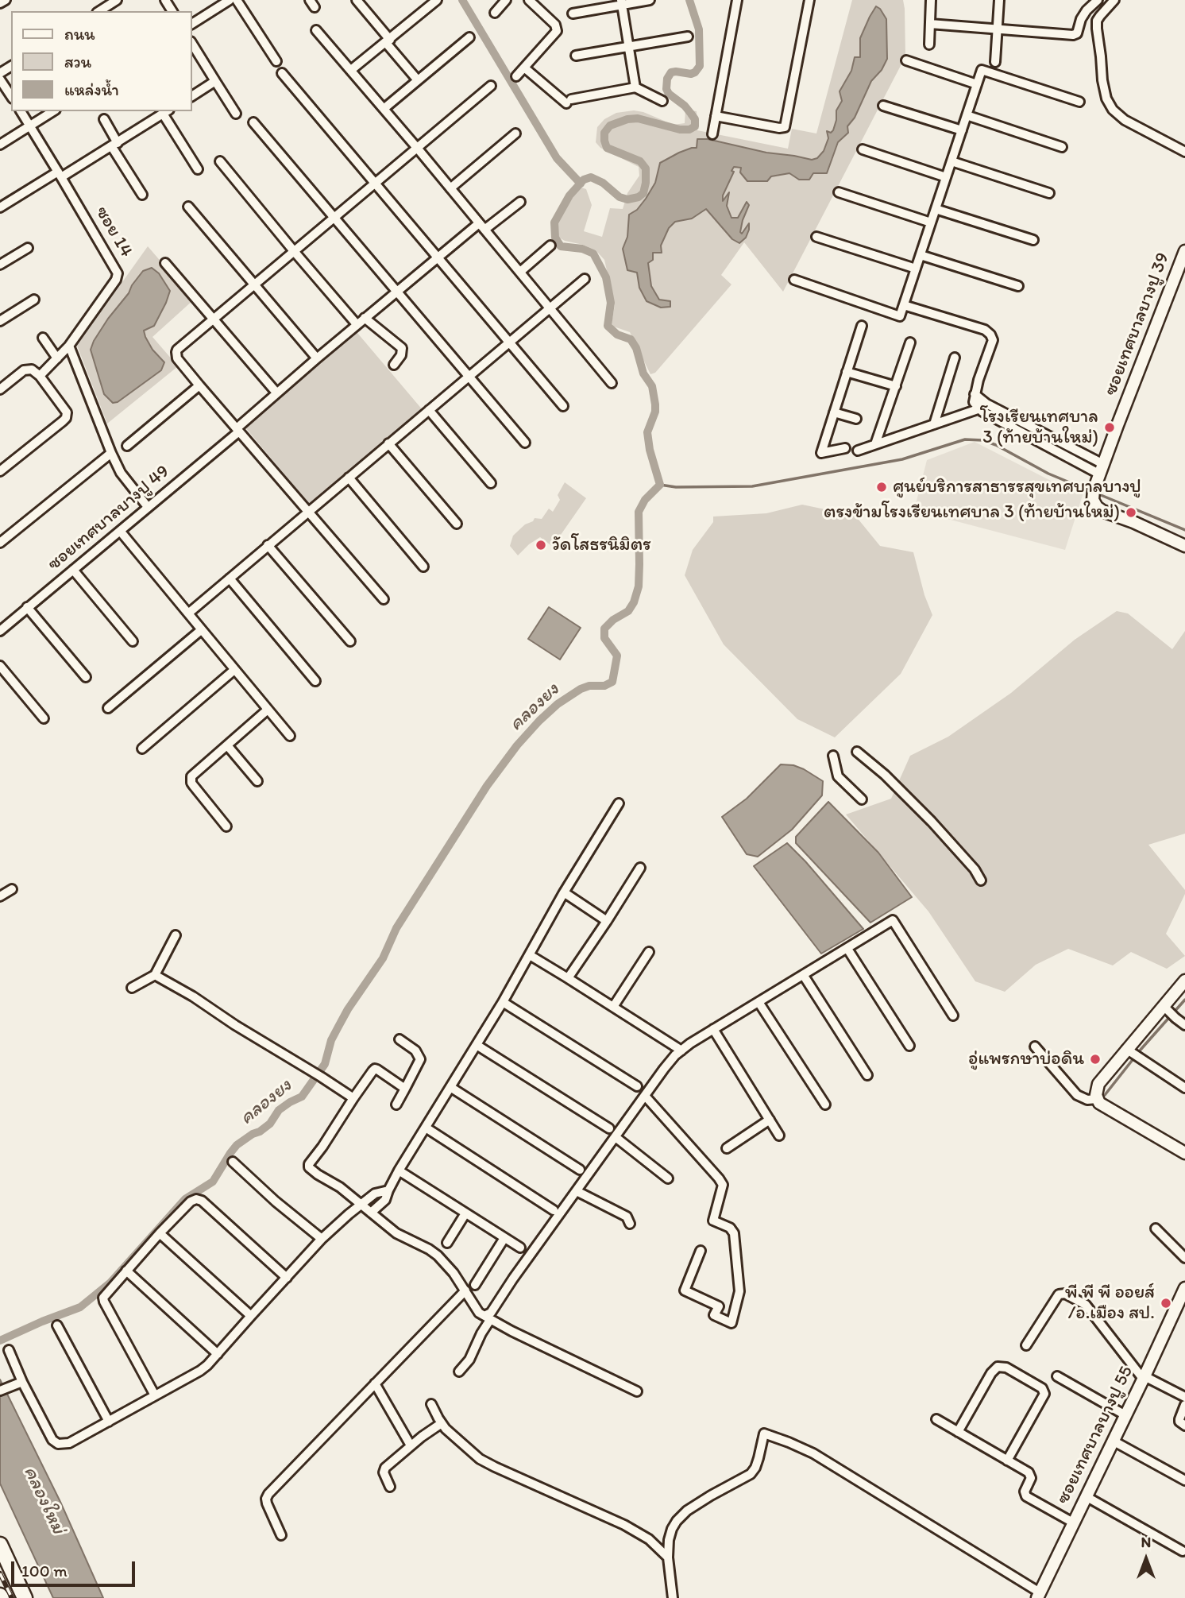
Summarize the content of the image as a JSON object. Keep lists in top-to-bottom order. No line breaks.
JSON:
{"streets":{"street":["ซอย 14","ซอยเทศบาลบางปู 39","ซอยเทศบาลบางปู 49","ซอยเทศบาลบางปู 55"]},"water":["คลองยง","คลองใหม่"],"places":["โรงเรียนเทศบาล 3 (ท้ายบ้านใหม่)","ศูนย์บริการสาธารรสุขเทศบาลบางปู","ตรงข้ามโรงเรียนเทศบาล 3 (ท้ายบ้านใหม่)","วัดโสธรนิมิตร","อู่แพรกษาบ่อดิน","พี พี พี ออยส์ /อ.เมือง สป."],"legend":["ถนน","สวน","แหล่งน้ำ"],"scale_bar":"100 m","north":"top"}
